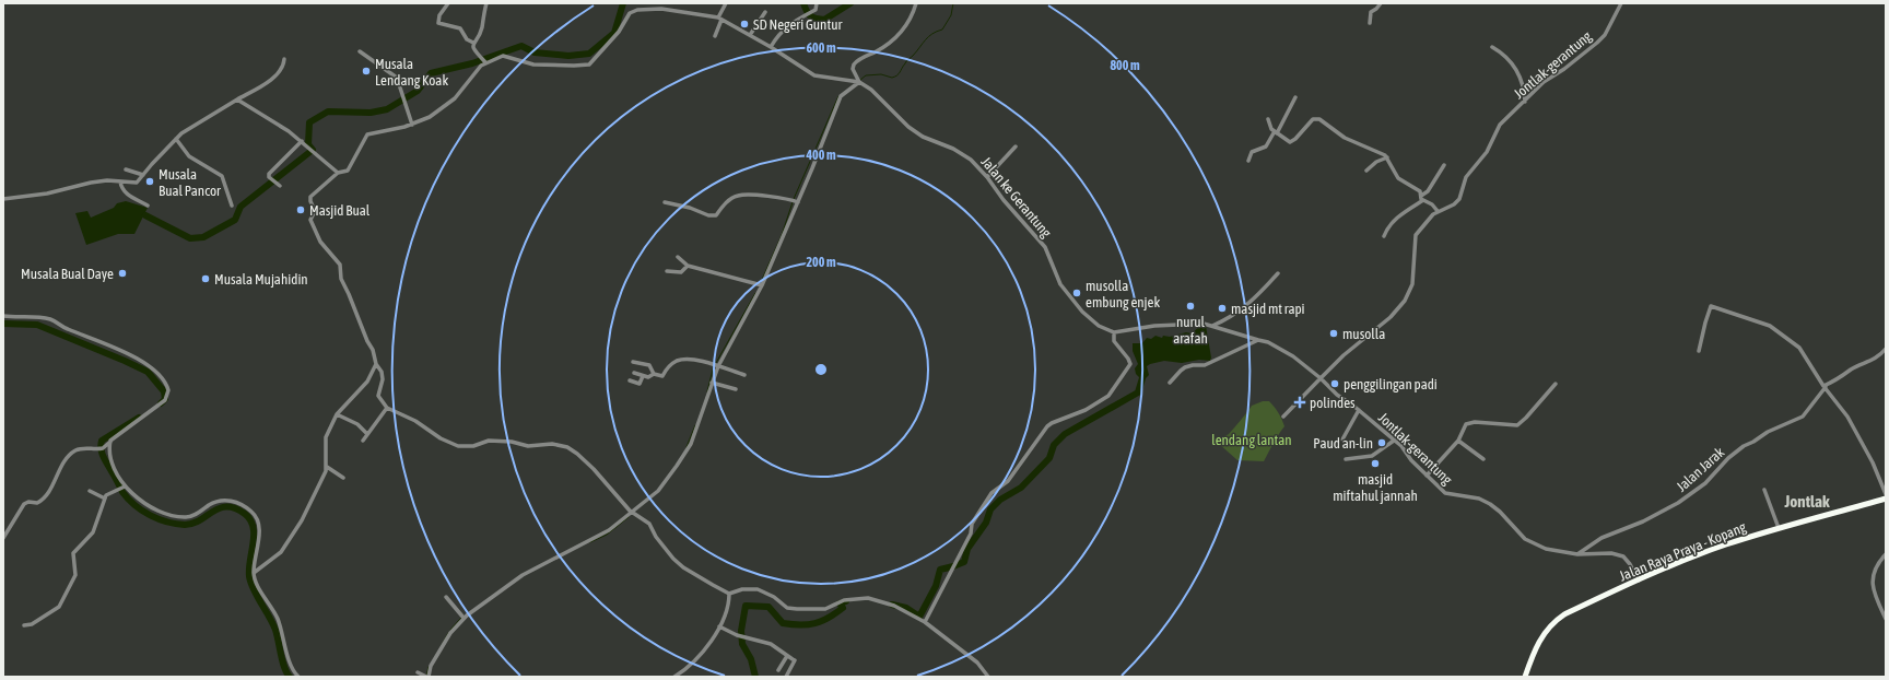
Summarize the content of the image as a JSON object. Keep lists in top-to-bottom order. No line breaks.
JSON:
{"streets":{"highway":["Jalan Raya Praya - Kopang"],"street":["Jontlak-gerantung","Jalan ke Gerantung","Jalan Jarak"]},"crossings":[["Jontlak-gerantung","Jalan Jarak"],["Jontlak-gerantung","Jalan Raya Praya - Kopang"]],"districts":["Jontlak"],"parks":["lendang lantan"],"places":{"other":["SD Negeri Guntur","Musala Lendang Koak","Musala Bual Pancor","Masjid Bual","Musala Bual Daye","Musala Mujahidin","musolla embung enjek","nurul arafah","masjid mt rapi","musolla","penggilingan padi","Paud an-lin","masjid miftahul jannah"],"health":["polindes"]},"rings":["600 m","800 m","400 m","200 m"]}
